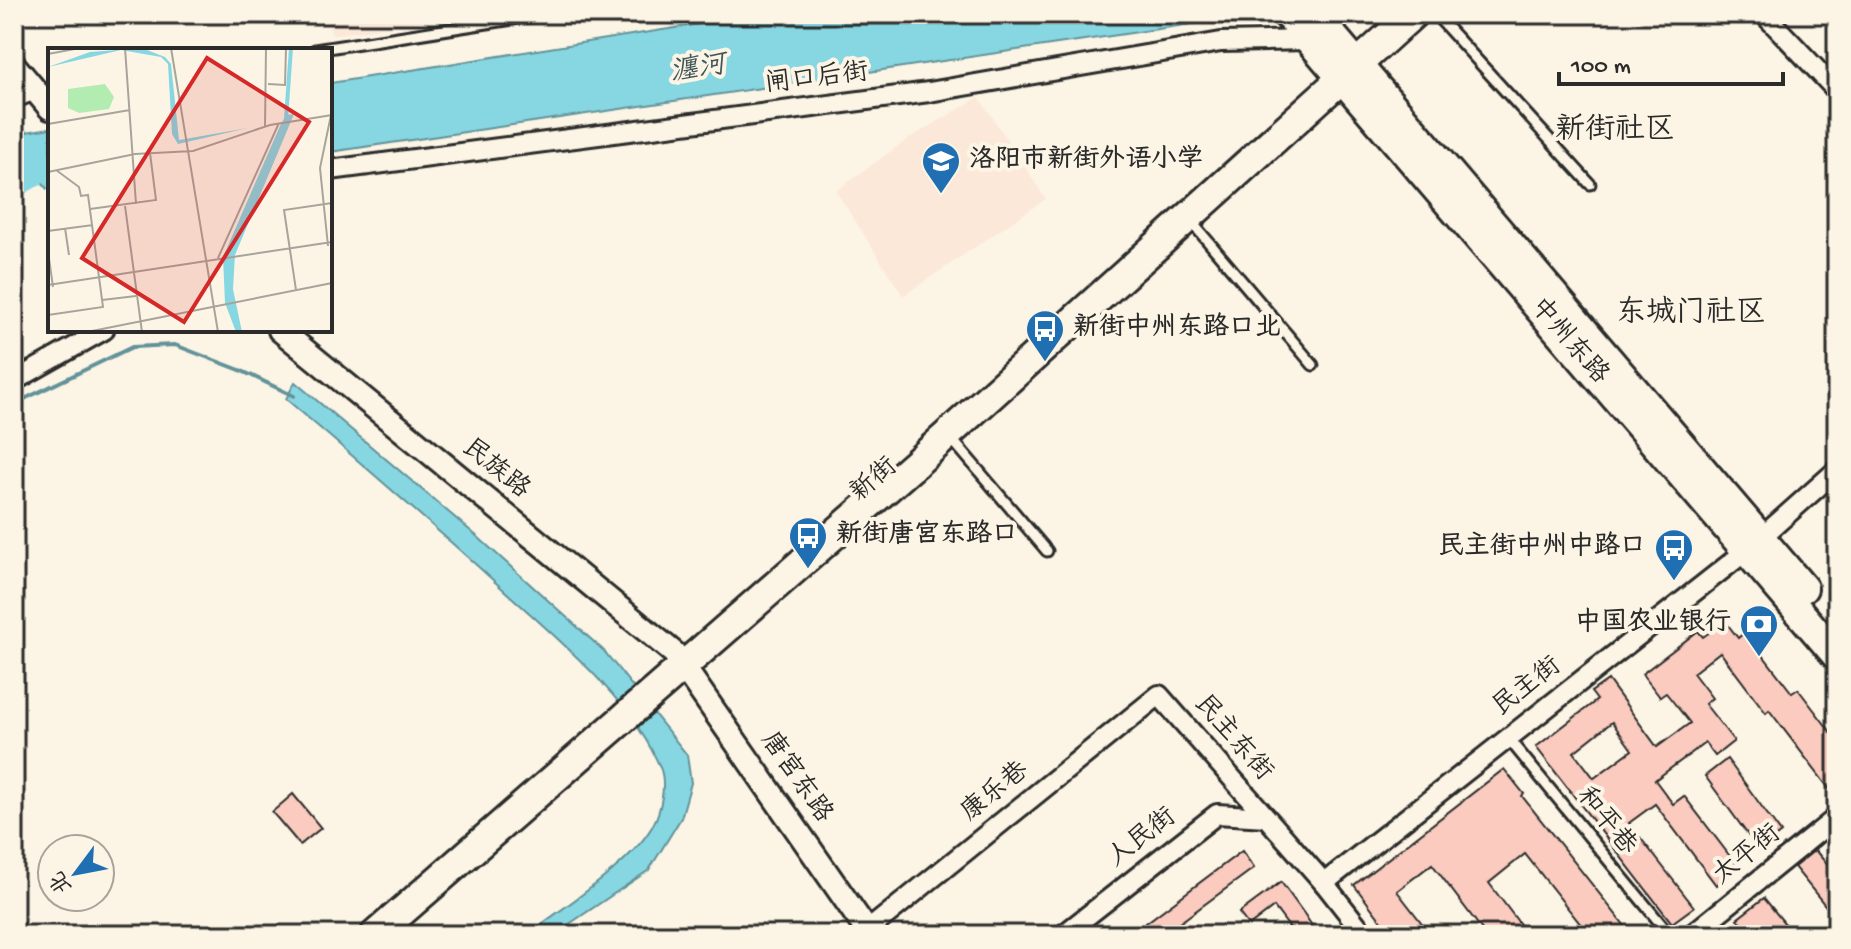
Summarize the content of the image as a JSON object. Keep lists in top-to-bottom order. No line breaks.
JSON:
{"streets":{"main road":["中州东路","新街"],"street":["闸口后街","民族路","民主街","民主东街","唐宫东路","康乐巷","人民街","太平街"],"lane":["和平巷"]},"crossings":[["闸口后街","中州东路"],["中州东路","新街"],["中州东路","民主街"],["民族路","新街"],["民族路","唐宫东路"],["新街","唐宫东路"],["民主街","民主东街"],["民主街","和平巷"],["民主东街","康乐巷"],["民主东街","人民街"],["唐宫东路","康乐巷"]],"districts":["新街社区","东城门社区"],"water":["瀍河"],"places":{"school or university":["洛阳市新街外语小学"],"bus stop":["新街中州东路口北","新街唐宫东路口","民主街中州中路口"],"bank":["中国农业银行"]},"scale_bar":"100 m","north":"bottom left"}
